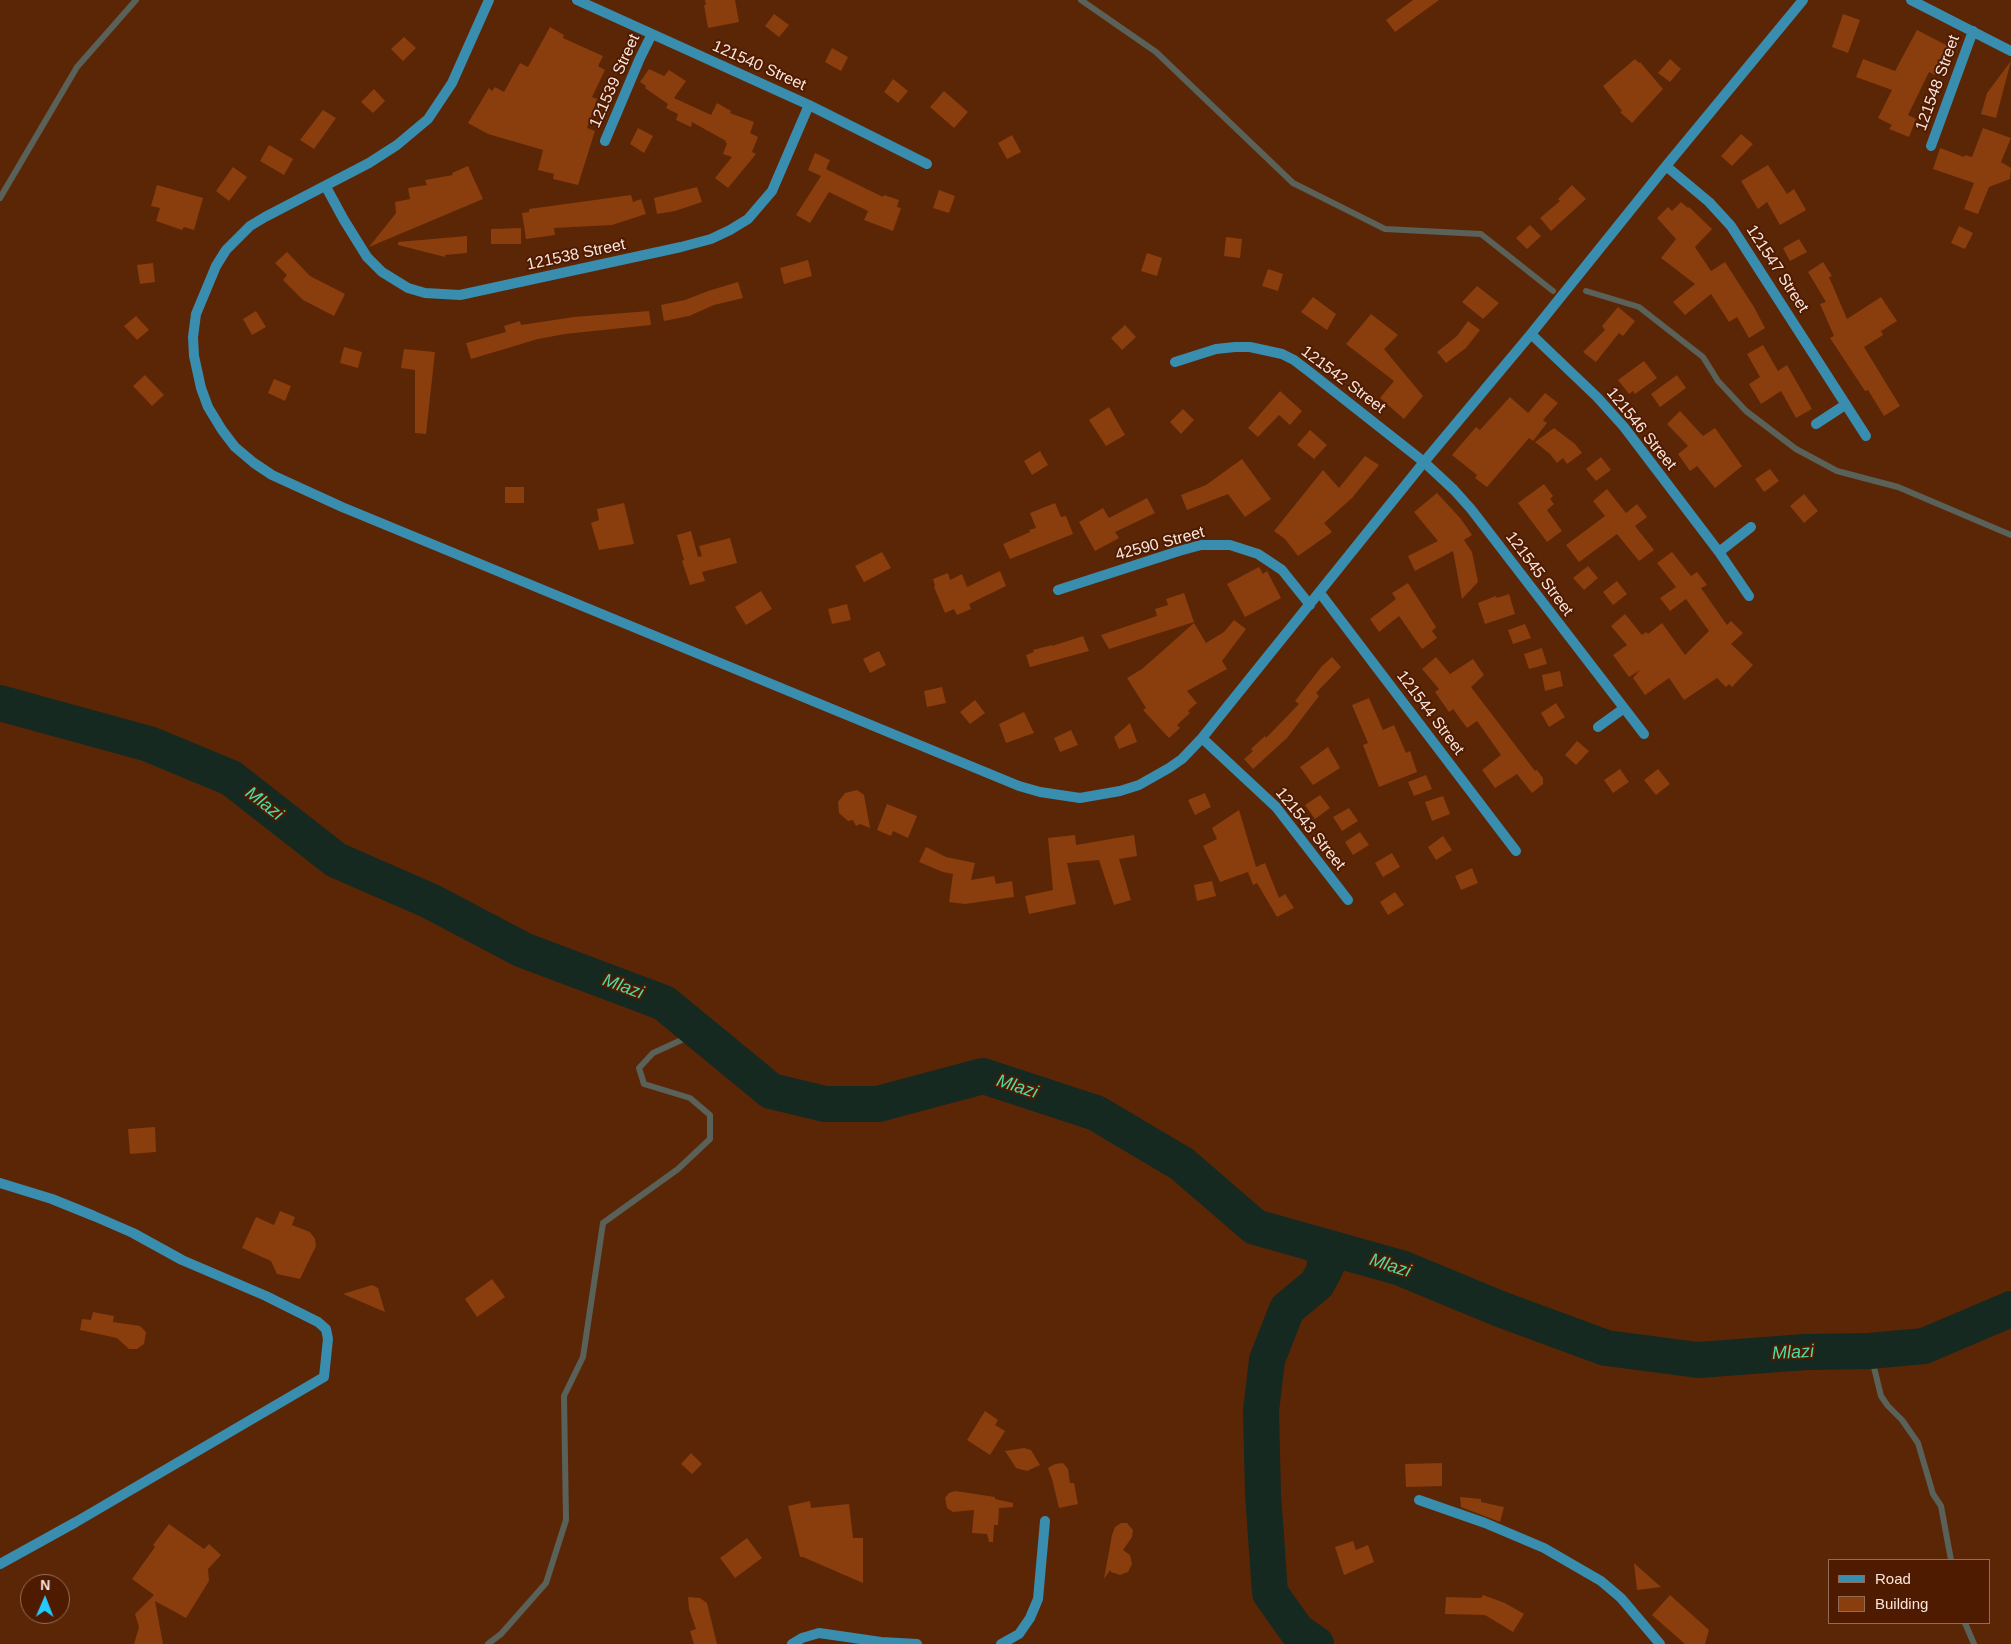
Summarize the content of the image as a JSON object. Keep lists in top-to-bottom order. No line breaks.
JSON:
{"streets":{"street":["121540 Street","121539 Street","121548 Street","121538 Street","121547 Street","121542 Street","121546 Street","42590 Street","121545 Street","121544 Street","121543 Street"]},"crossings":[["121540 Street","121539 Street"],["121540 Street","121538 Street"],["121542 Street","121545 Street"]],"water":["Mlazi"],"legend":["Road","Building"],"north":"top"}
